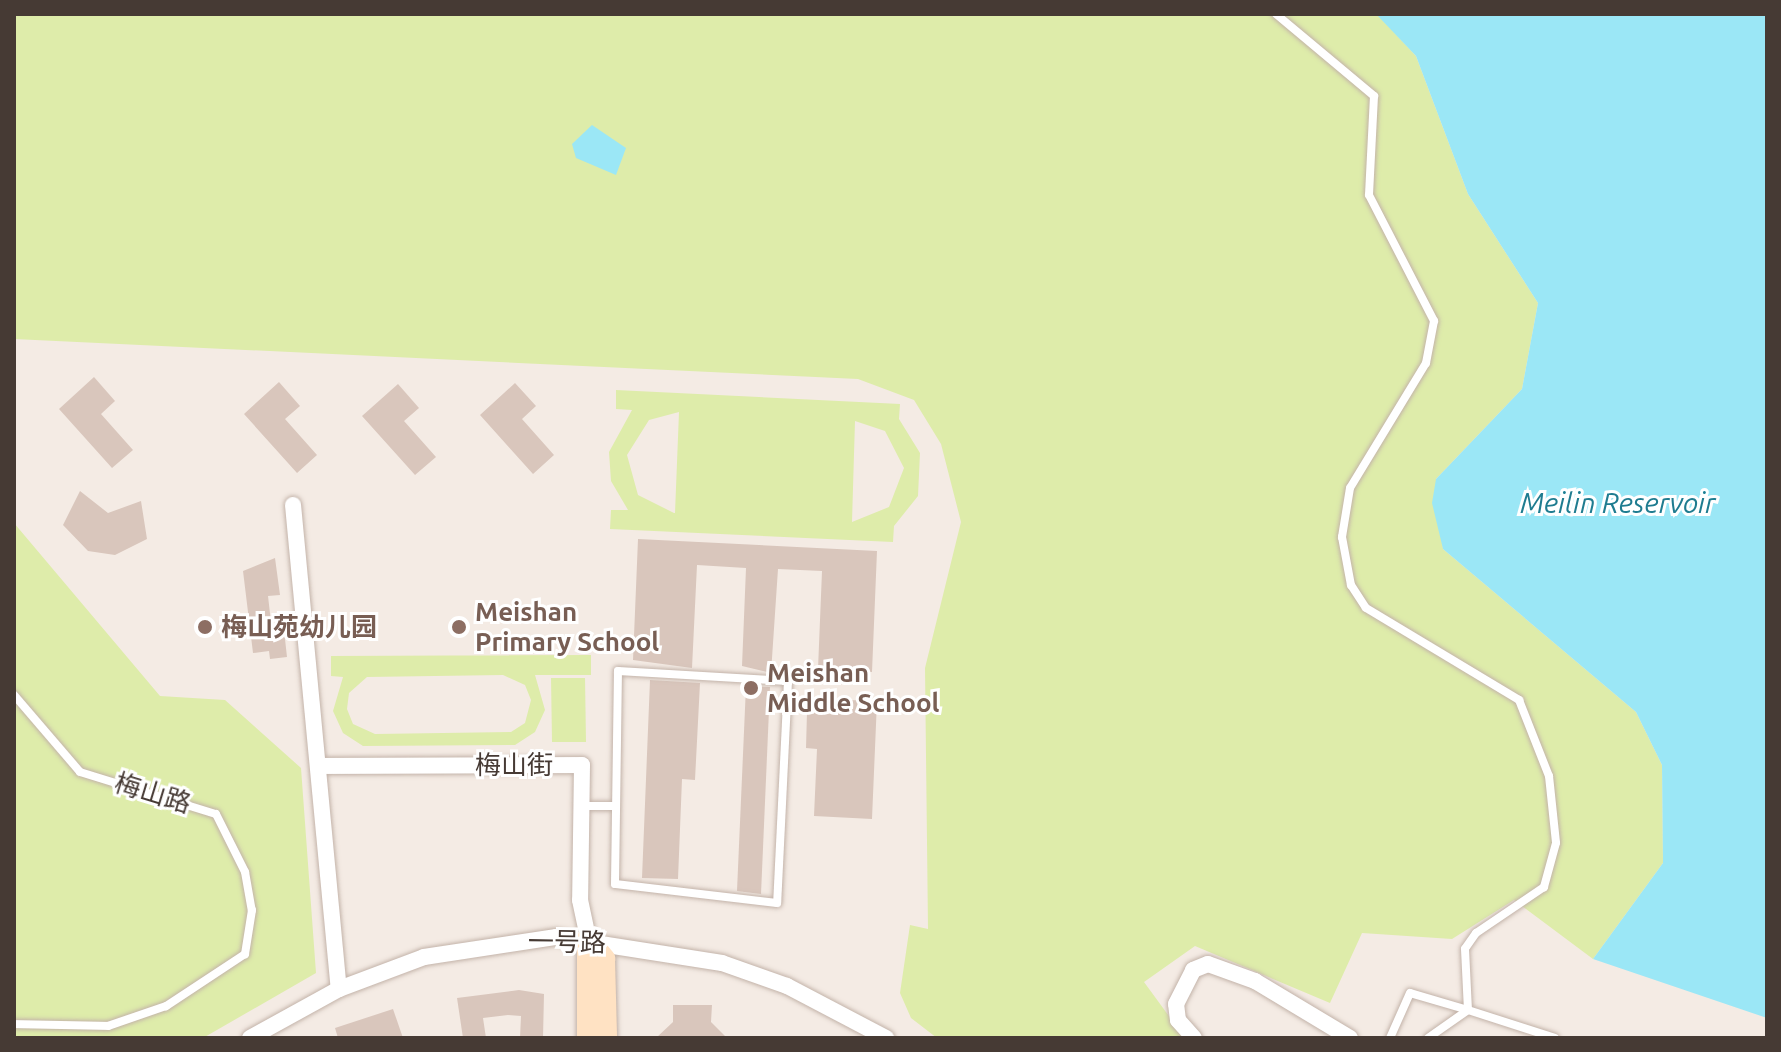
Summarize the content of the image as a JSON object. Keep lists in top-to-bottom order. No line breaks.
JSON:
{"streets":{"street":["梅山街","一号路"],"lane":["梅山路"]},"crossings":[["梅山街","一号路"]],"water":["Meilin Reservoir"],"places":["梅山苑幼儿园","Meishan Primary School","Meishan Middle School"]}
